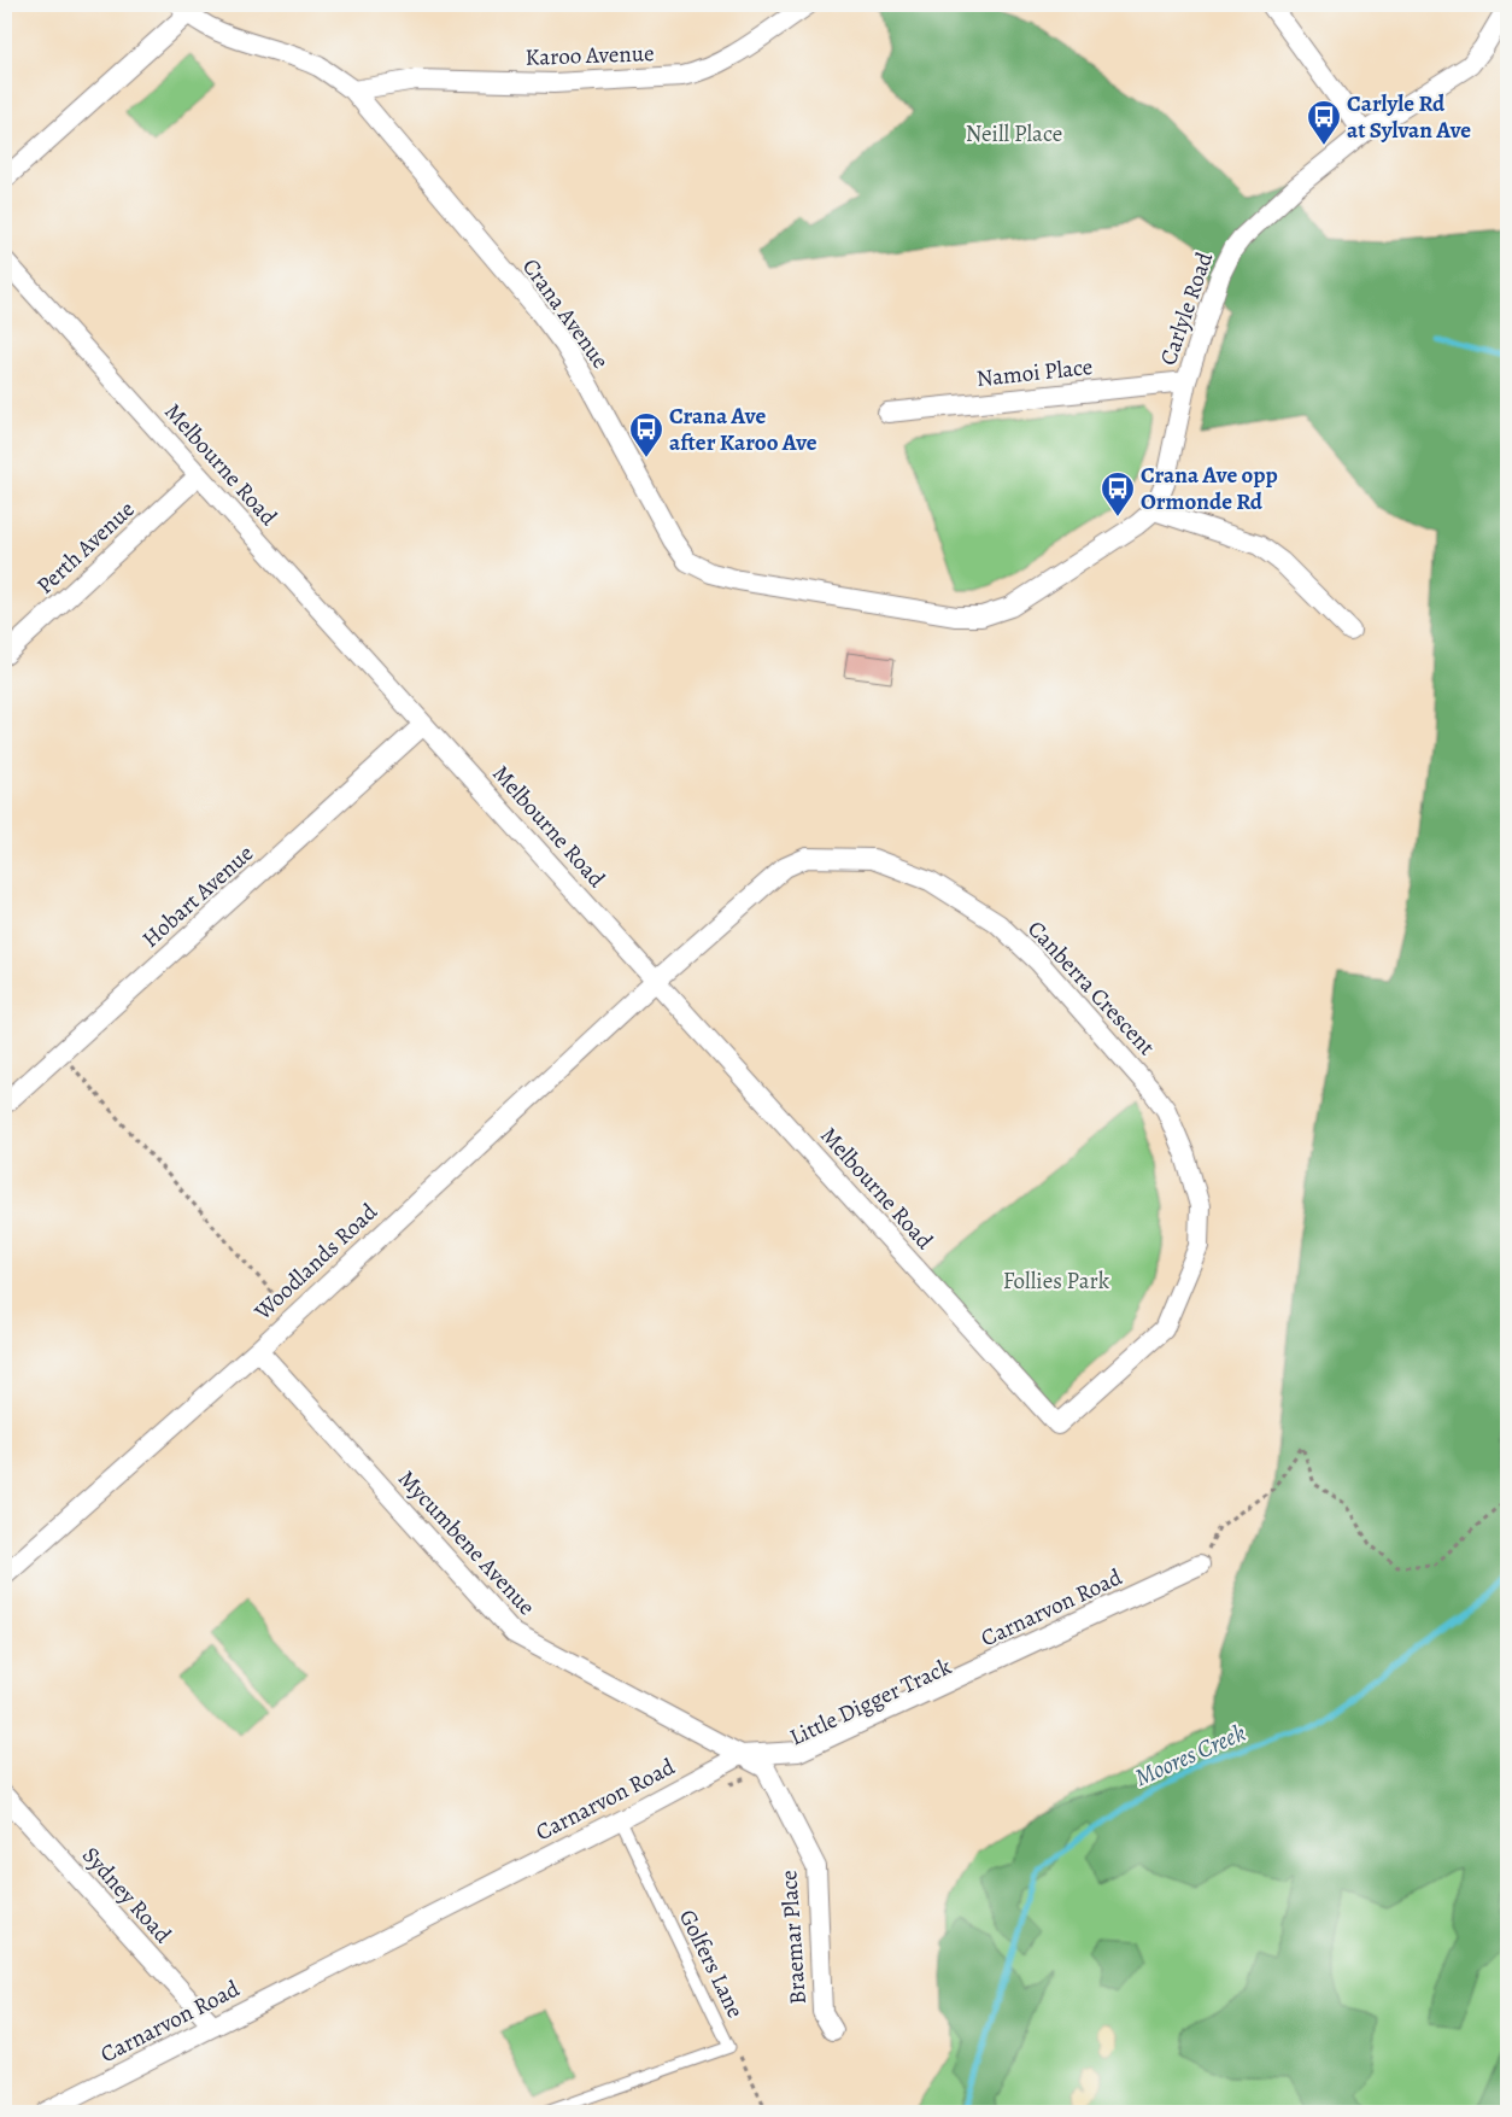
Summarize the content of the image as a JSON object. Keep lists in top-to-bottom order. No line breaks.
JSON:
{"streets":{"street":["Karoo Avenue","Carlyle Road","Crana Avenue","Namoi Place","Melbourne Road","Perth Avenue","Hobart Avenue","Canberra Crescent","Woodlands Road","Mycumbene Avenue","Carnarvon Road","Sydney Road","Braemar Place"],"lane":["Golfers Lane"]},"crossings":[["Karoo Avenue","Crana Avenue"],["Carlyle Road","Crana Avenue"],["Carlyle Road","Namoi Place"],["Melbourne Road","Perth Avenue"],["Melbourne Road","Hobart Avenue"],["Melbourne Road","Canberra Crescent"],["Melbourne Road","Woodlands Road"],["Canberra Crescent","Woodlands Road"],["Woodlands Road","Mycumbene Avenue"],["Mycumbene Avenue","Carnarvon Road"],["Carnarvon Road","Sydney Road"],["Carnarvon Road","Golfers Lane"]],"water":["Moores Creek"],"parks":["Neill Place","Follies Park"],"places":{"bus stop":["Carlyle Rd at Sylvan Ave","Crana Ave after Karoo Ave","Crana Ave opp Ormonde Rd"]}}
